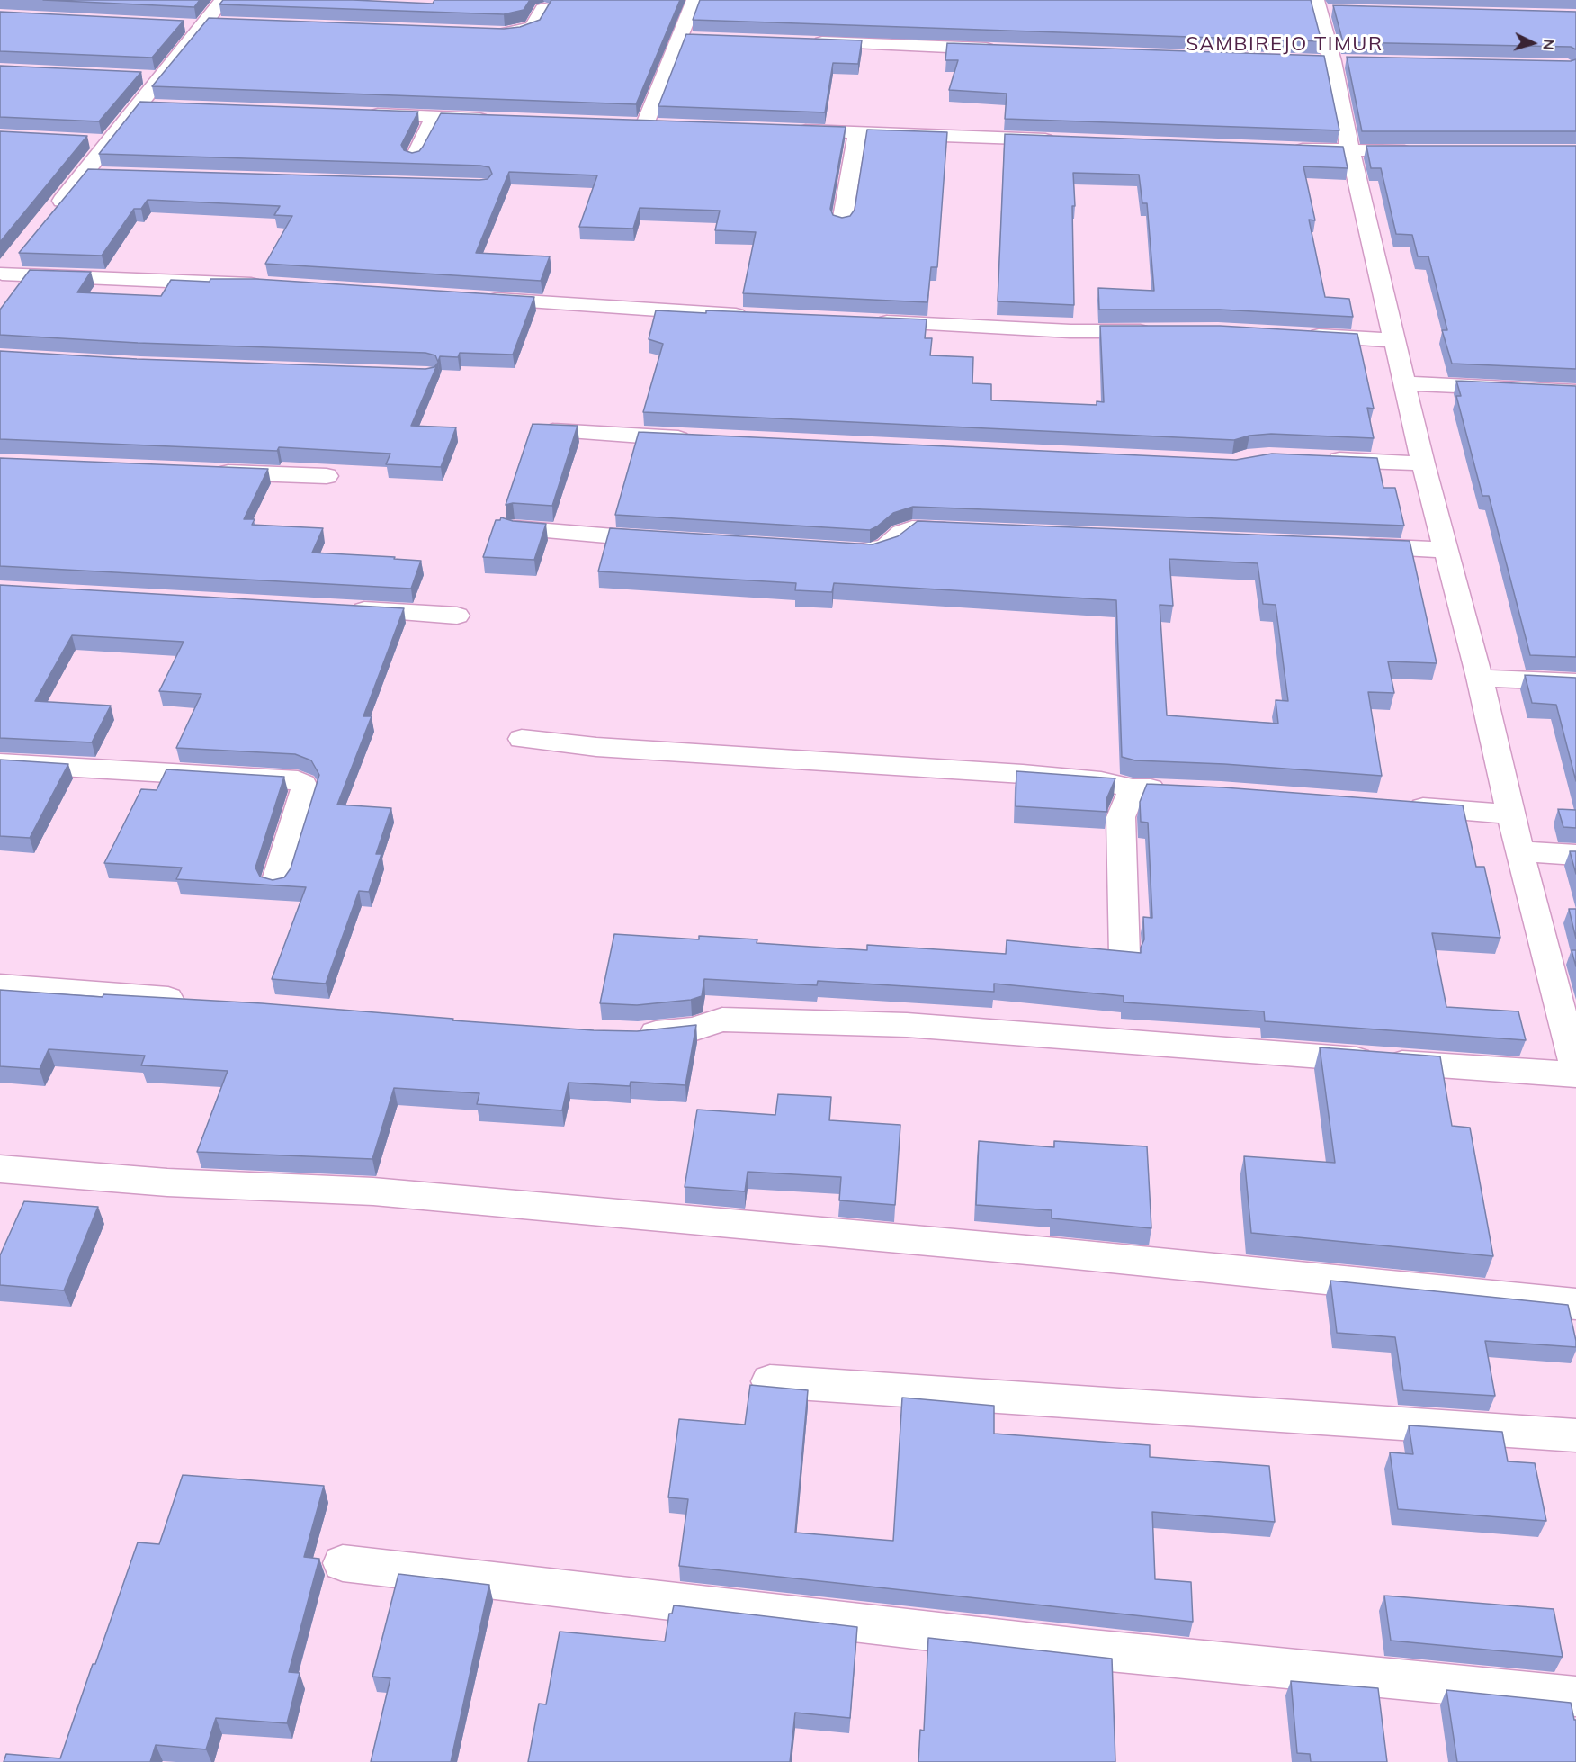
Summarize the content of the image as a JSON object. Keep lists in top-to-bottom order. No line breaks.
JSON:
{"districts":["SAMBIREJO TIMUR"],"north":"right"}
